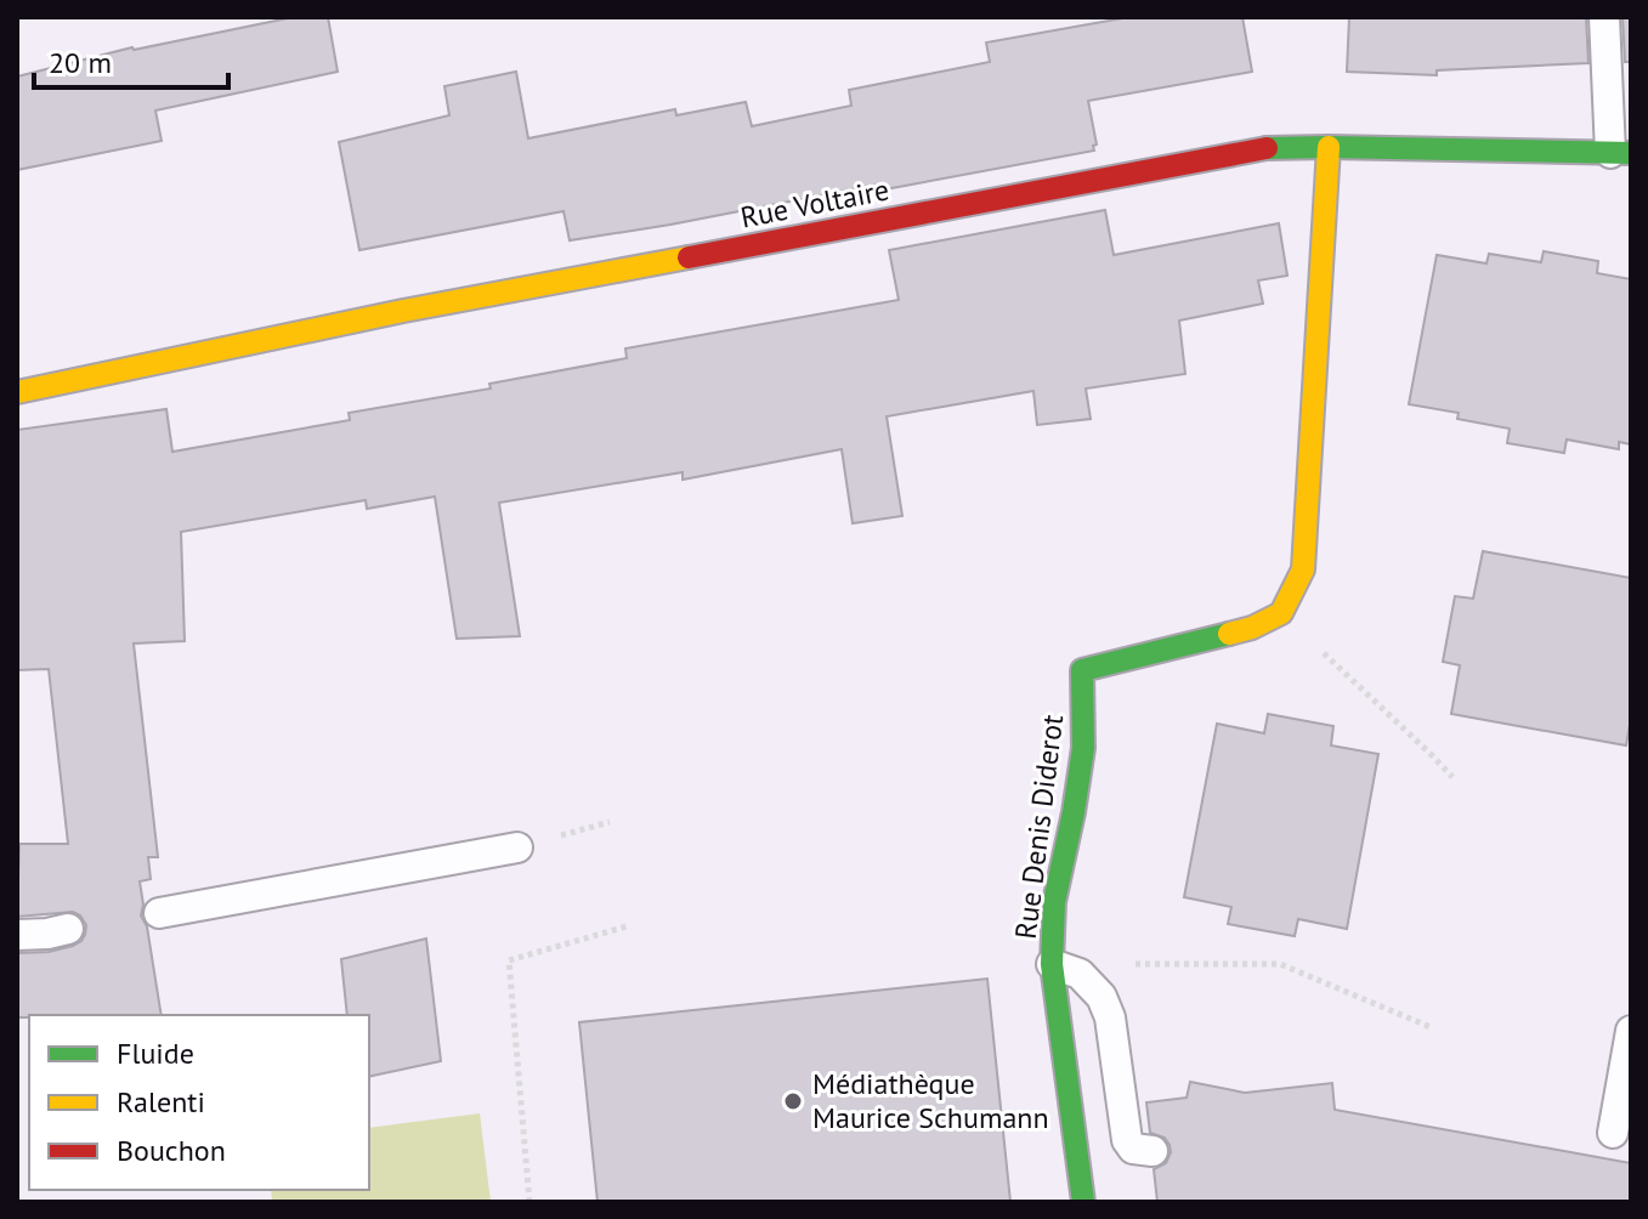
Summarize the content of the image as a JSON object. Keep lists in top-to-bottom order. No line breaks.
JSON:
{"streets":{"street":["Rue Voltaire","Rue Denis Diderot"]},"places":["Médiathèque Maurice Schumann"],"legend":["Fluide","Ralenti","Bouchon"],"scale_bar":"20 m"}
